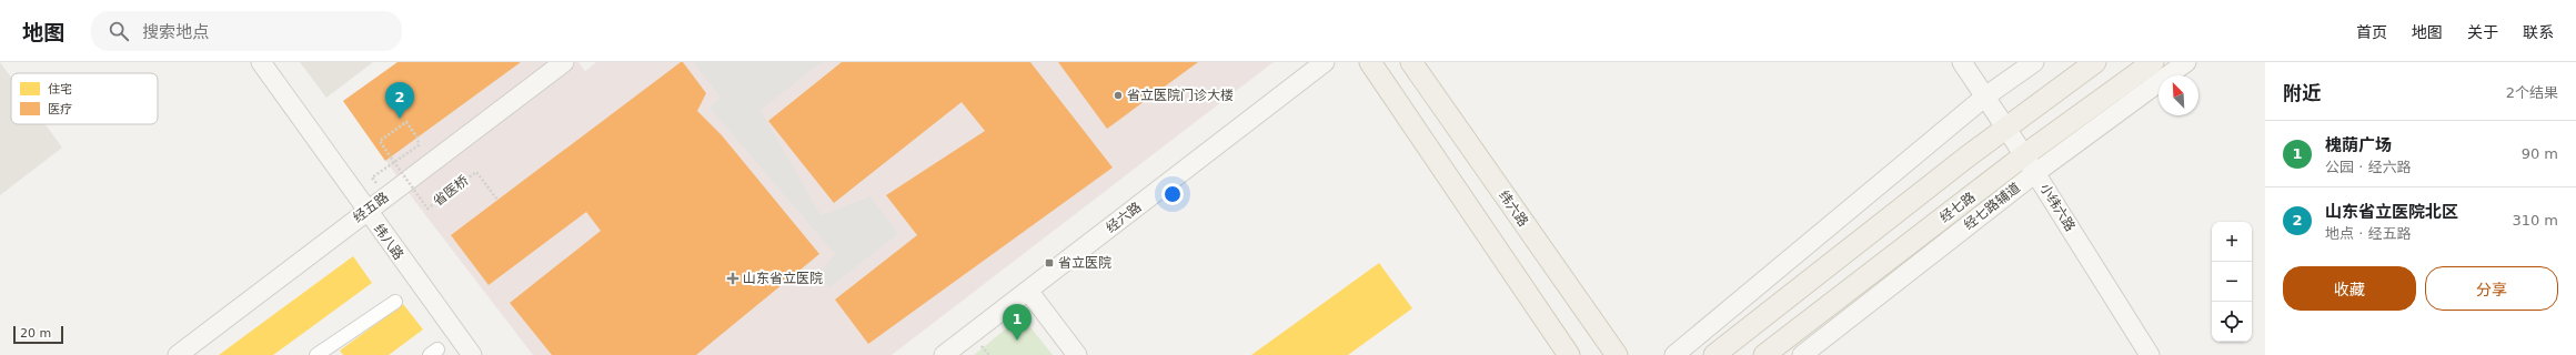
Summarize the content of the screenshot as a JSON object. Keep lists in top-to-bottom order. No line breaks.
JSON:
{"streets":{"main road":["经七路","纬六路"],"street":["经七路辅道","经五路","小纬六路","经六路","纬八路"],"path":["省医桥"]},"crossings":[["经七路辅道","经七路"],["经七路辅道","小纬六路"],["经五路","纬八路"],["经七路","小纬六路"]],"places":{"other":["省立医院门诊大楼"],"transit":["省立医院"],"health":["山东省立医院"]},"legend":["住宅","医疗"],"scale_bar":"20 m","north":"top left","page":{"header":"地图","search":"搜索地点","nav":["首页","地图","关于","联系"],"heading":["附近","2个结果"],"pins":["2","1"],"list":[{"mark":"1","name":"槐荫广场","note":"公园 · 经六路","value":"90 m"},{"mark":"2","name":"山东省立医院北区","note":"地点 · 经五路","value":"310 m"}],"map_buttons":["+","−"],"buttons":["收藏","分享"],"scale":"20 m"}}
